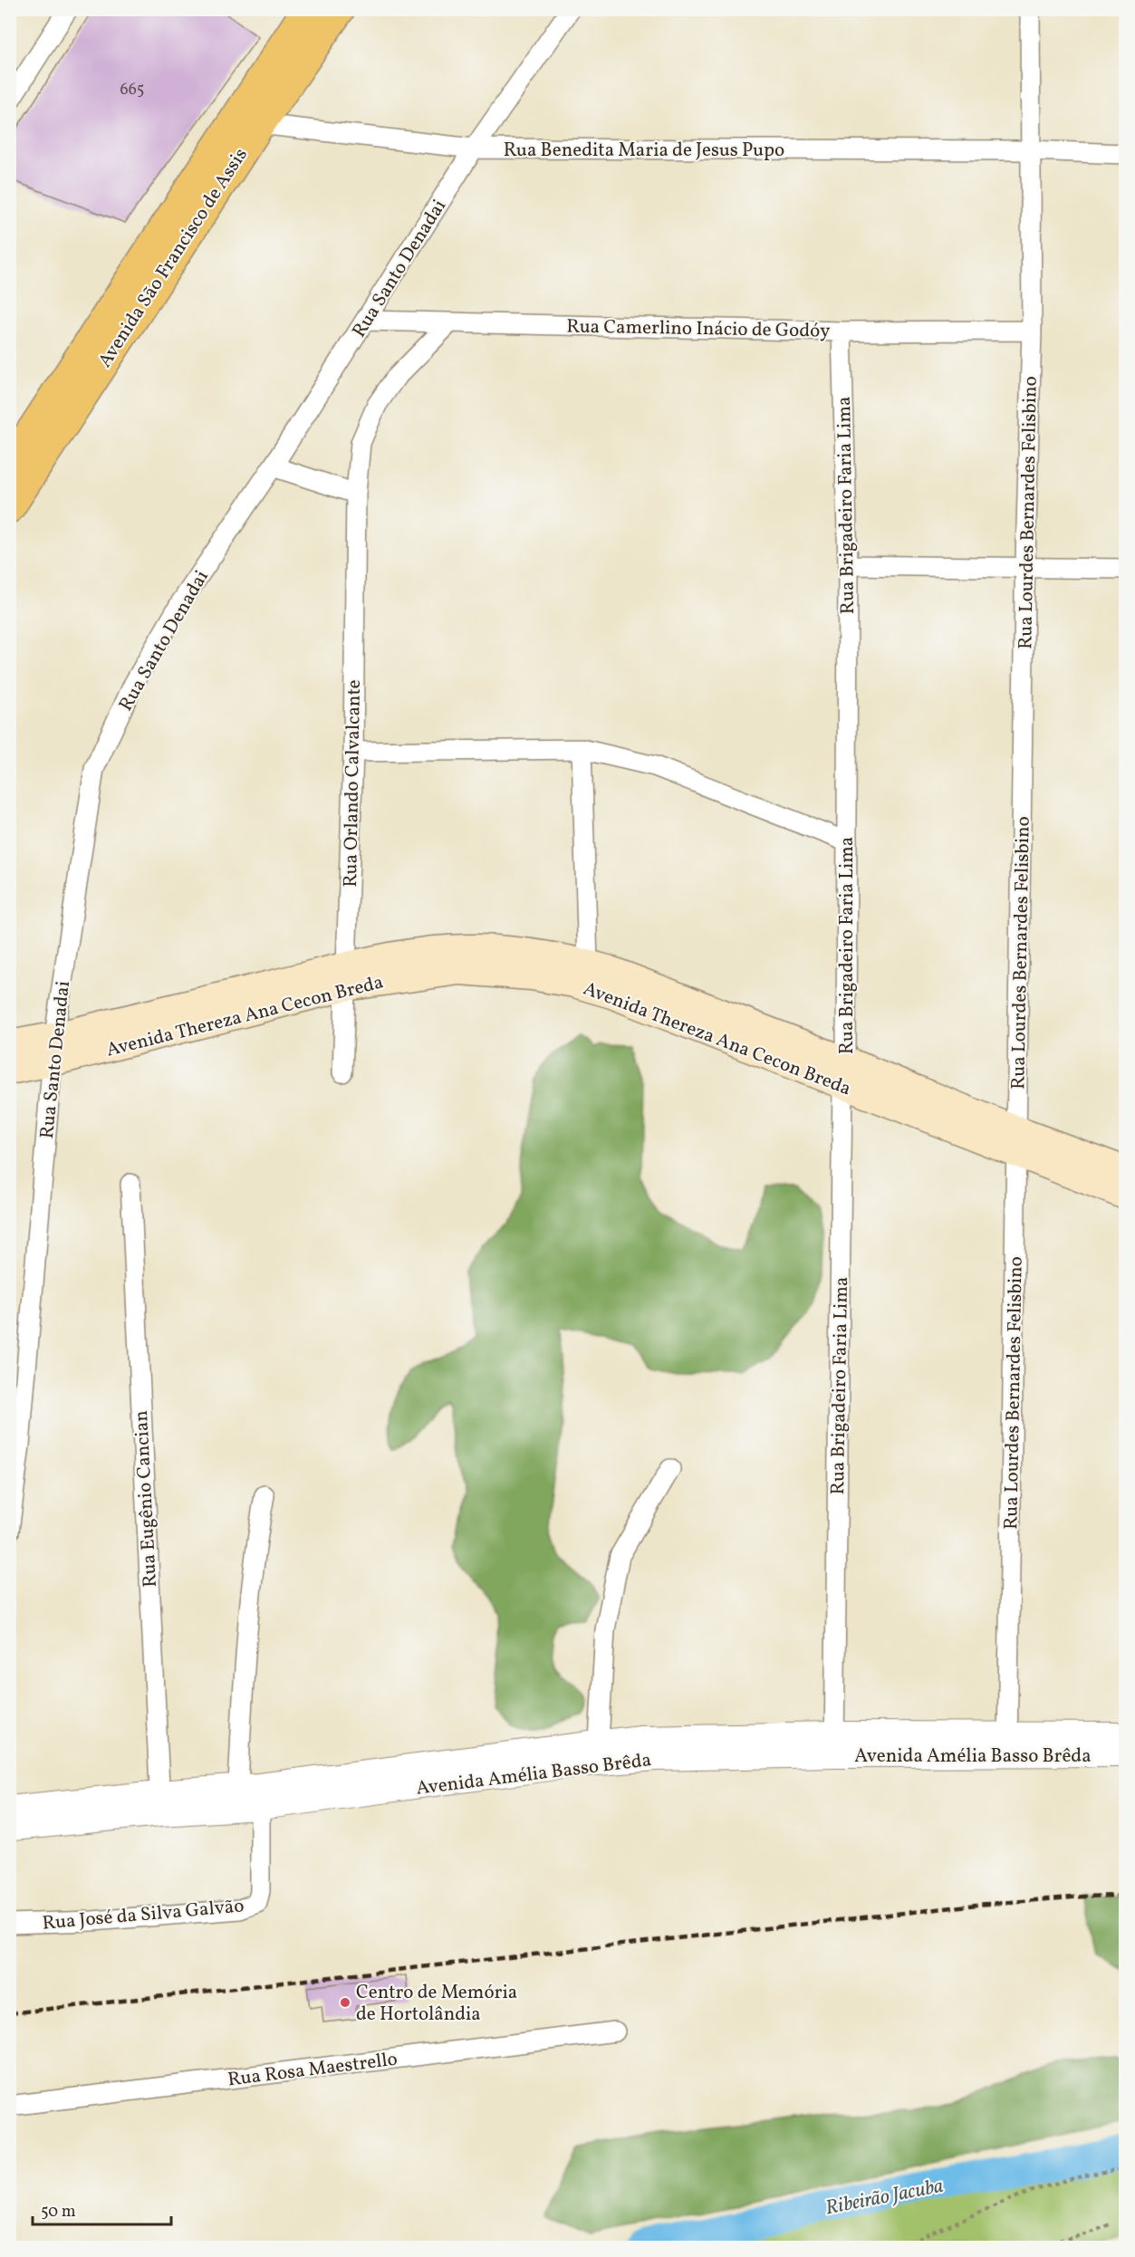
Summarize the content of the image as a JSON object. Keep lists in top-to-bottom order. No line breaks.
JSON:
{"streets":{"main road":["Avenida São Francisco de Assis","Avenida Thereza Ana Cecon Breda"],"street":["Rua Benedita Maria de Jesus Pupo","Rua Santo Denadai","Rua Camerlino Inácio de Godóy","Rua Brigadeiro Faria Lima","Rua Lourdes Bernardes Felisbino","Rua Orlando Calvalcante","Rua Eugênio Cancian","Avenida Amélia Basso Brêda","Rua José da Silva Galvão","Rua Rosa Maestrello"]},"crossings":[["Rua Benedita Maria de Jesus Pupo","Avenida São Francisco de Assis"],["Rua Benedita Maria de Jesus Pupo","Rua Santo Denadai"],["Rua Benedita Maria de Jesus Pupo","Rua Lourdes Bernardes Felisbino"],["Rua Santo Denadai","Rua Camerlino Inácio de Godóy"],["Rua Santo Denadai","Avenida Thereza Ana Cecon Breda"],["Rua Camerlino Inácio de Godóy","Rua Brigadeiro Faria Lima"],["Rua Camerlino Inácio de Godóy","Rua Lourdes Bernardes Felisbino"],["Rua Camerlino Inácio de Godóy","Rua Orlando Calvalcante"],["Rua Brigadeiro Faria Lima","Avenida Thereza Ana Cecon Breda"],["Rua Brigadeiro Faria Lima","Avenida Amélia Basso Brêda"],["Rua Lourdes Bernardes Felisbino","Avenida Thereza Ana Cecon Breda"],["Rua Lourdes Bernardes Felisbino","Avenida Amélia Basso Brêda"],["Rua Orlando Calvalcante","Avenida Thereza Ana Cecon Breda"],["Rua Eugênio Cancian","Avenida Amélia Basso Brêda"],["Avenida Amélia Basso Brêda","Rua José da Silva Galvão"]],"water":["Ribeirão Jacuba"],"places":["Centro de Memória de Hortolândia"],"house_numbers":["665"],"scale_bar":"50 m"}
